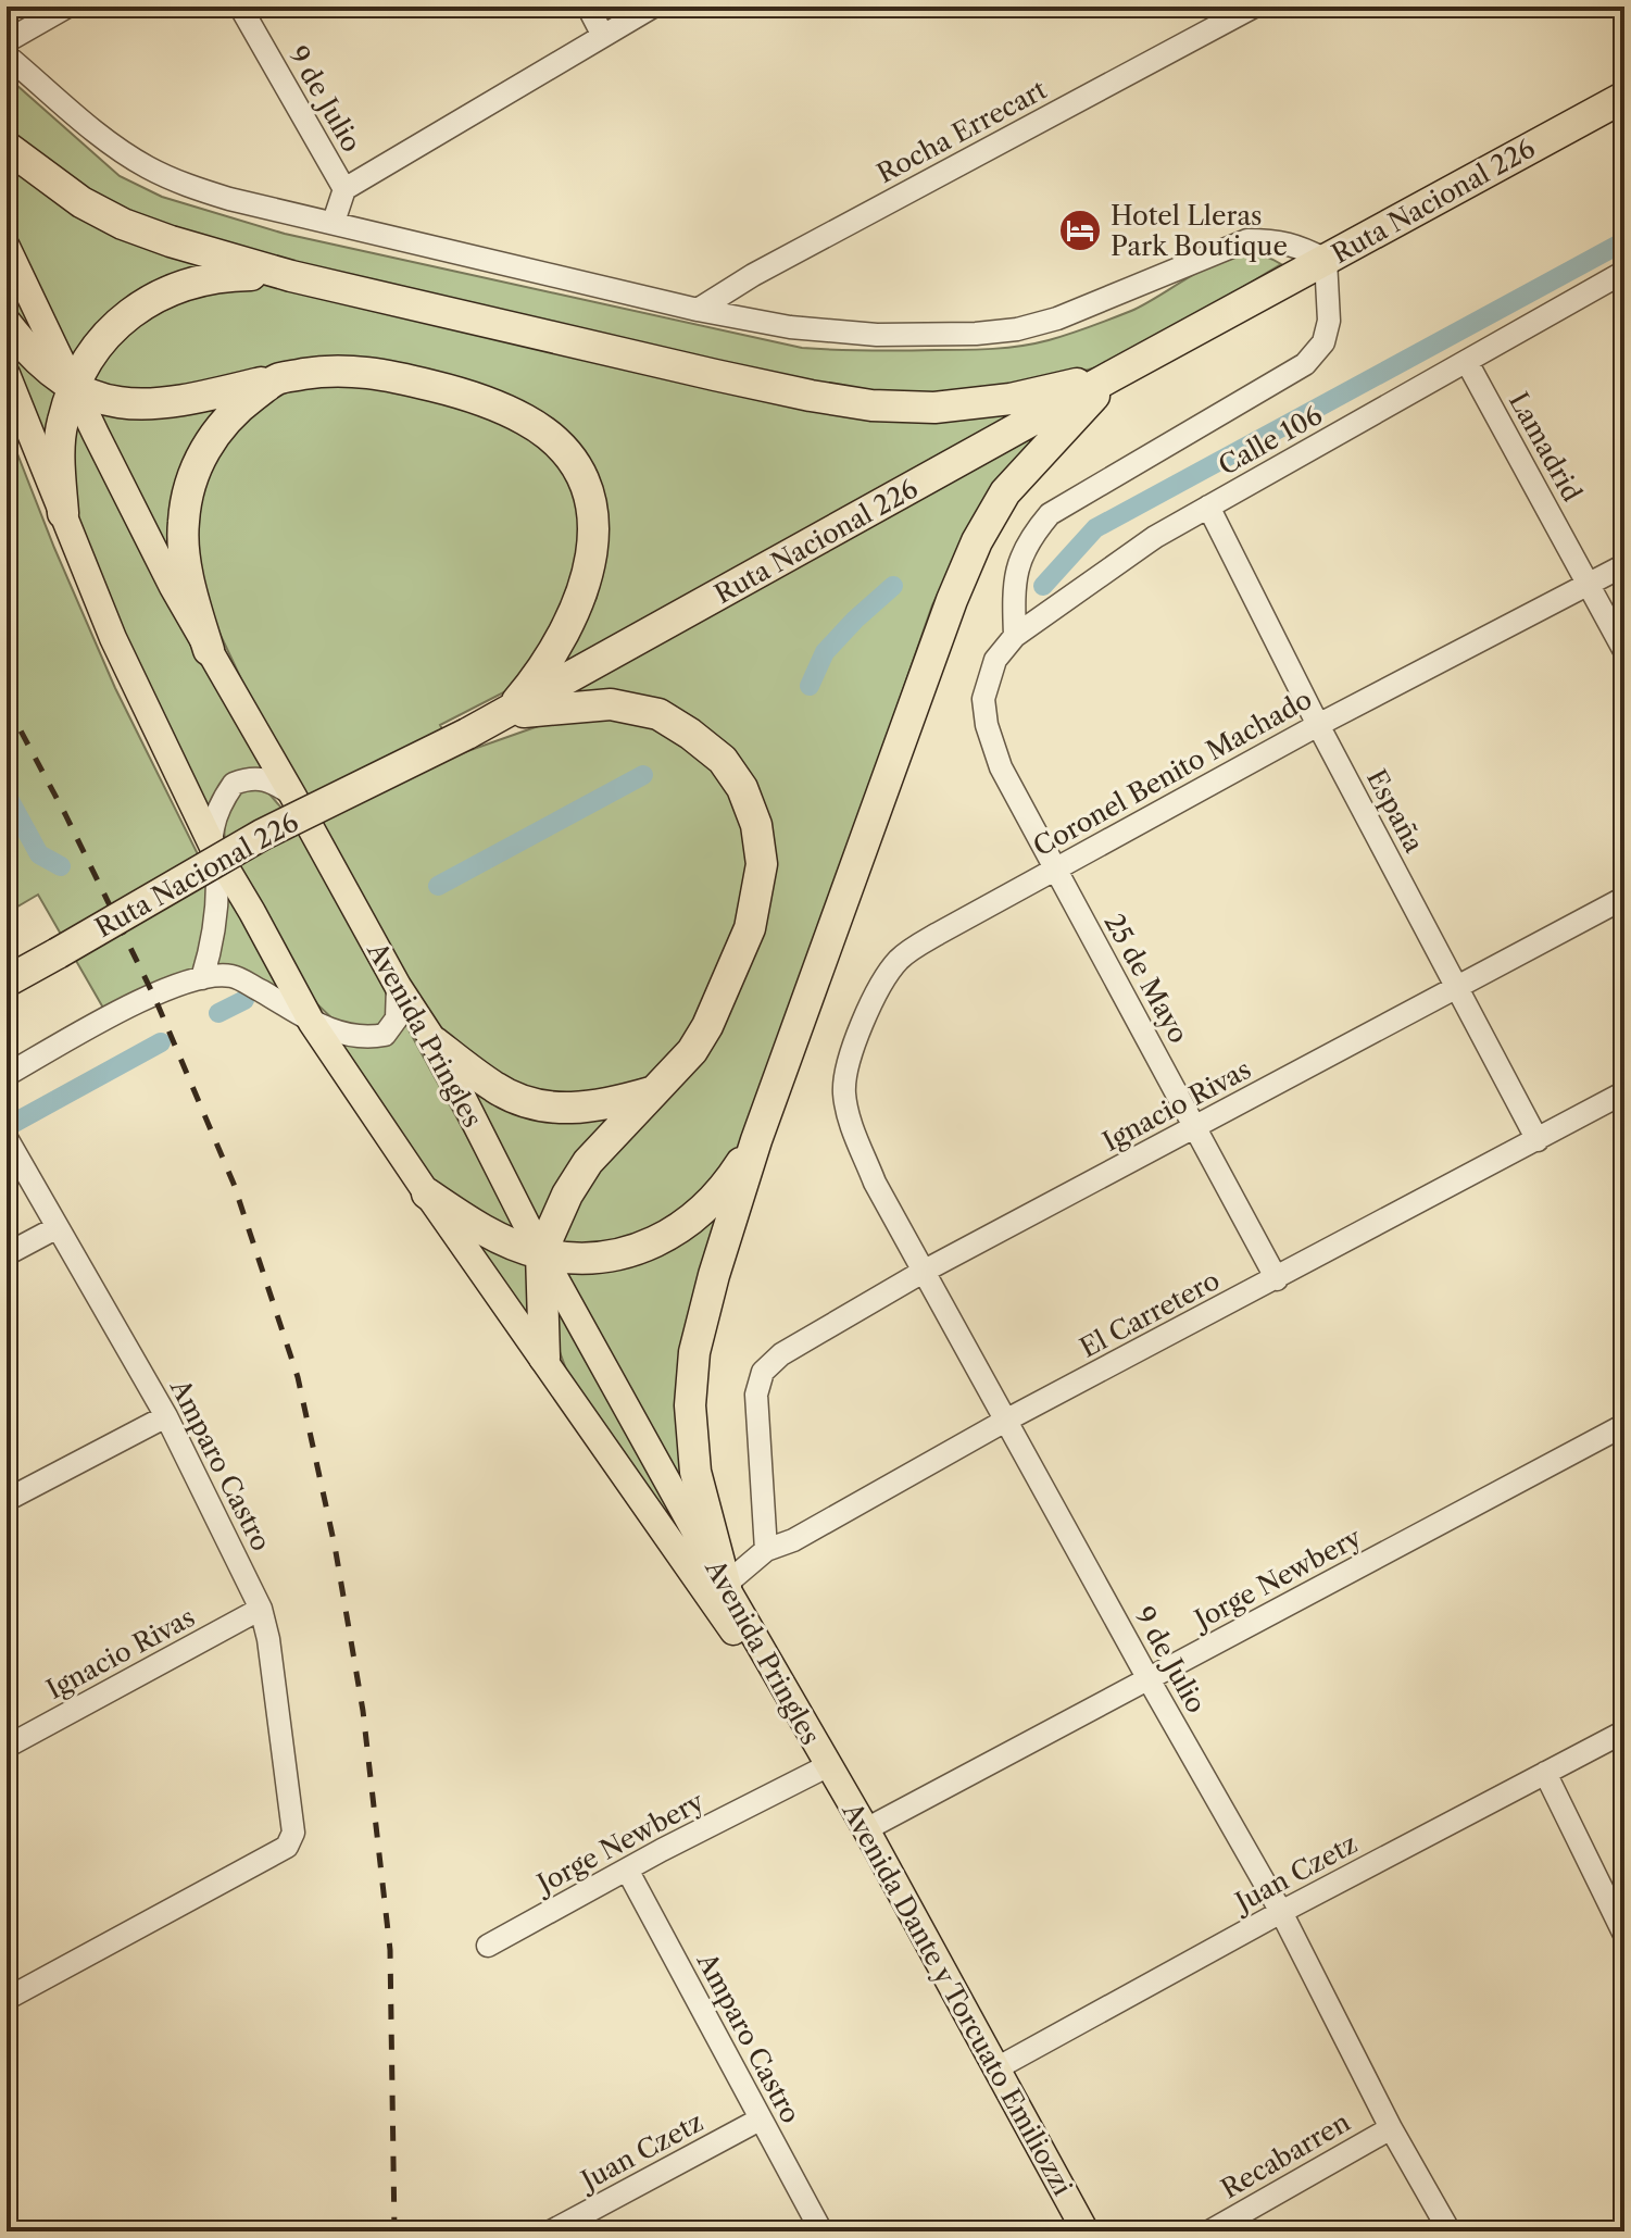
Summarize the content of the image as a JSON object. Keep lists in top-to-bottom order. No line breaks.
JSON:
{"streets":{"highway":["Ruta Nacional 226"],"main road":["Avenida Pringles","Avenida Dante y Torcuato Emiliozzi"],"street":["9 de Julio","Rocha Errecart","Calle 106","Lamadrid","Coronel Benito Machado","España","25 de Mayo","Ignacio Rivas","El Carretero","Amparo Castro","Jorge Newbery","Juan Czetz","Recabarren"]},"crossings":[["9 de Julio","Coronel Benito Machado"],["9 de Julio","Ignacio Rivas"],["9 de Julio","El Carretero"],["9 de Julio","Jorge Newbery"],["9 de Julio","Juan Czetz"],["9 de Julio","Recabarren"],["Calle 106","Lamadrid"],["Calle 106","España"],["Calle 106","25 de Mayo"],["Lamadrid","Coronel Benito Machado"],["Coronel Benito Machado","España"],["Coronel Benito Machado","25 de Mayo"],["España","Ignacio Rivas"],["España","El Carretero"],["25 de Mayo","Ignacio Rivas"],["25 de Mayo","El Carretero"],["Avenida Pringles","El Carretero"],["Avenida Pringles","Jorge Newbery"],["Avenida Pringles","Avenida Dante y Torcuato Emiliozzi"],["Ignacio Rivas","El Carretero"],["Ignacio Rivas","Amparo Castro"],["Amparo Castro","Jorge Newbery"],["Amparo Castro","Juan Czetz"],["Jorge Newbery","Avenida Dante y Torcuato Emiliozzi"],["Juan Czetz","Avenida Dante y Torcuato Emiliozzi"]],"places":{"hotel":["Hotel Lleras Park Boutique"]}}
